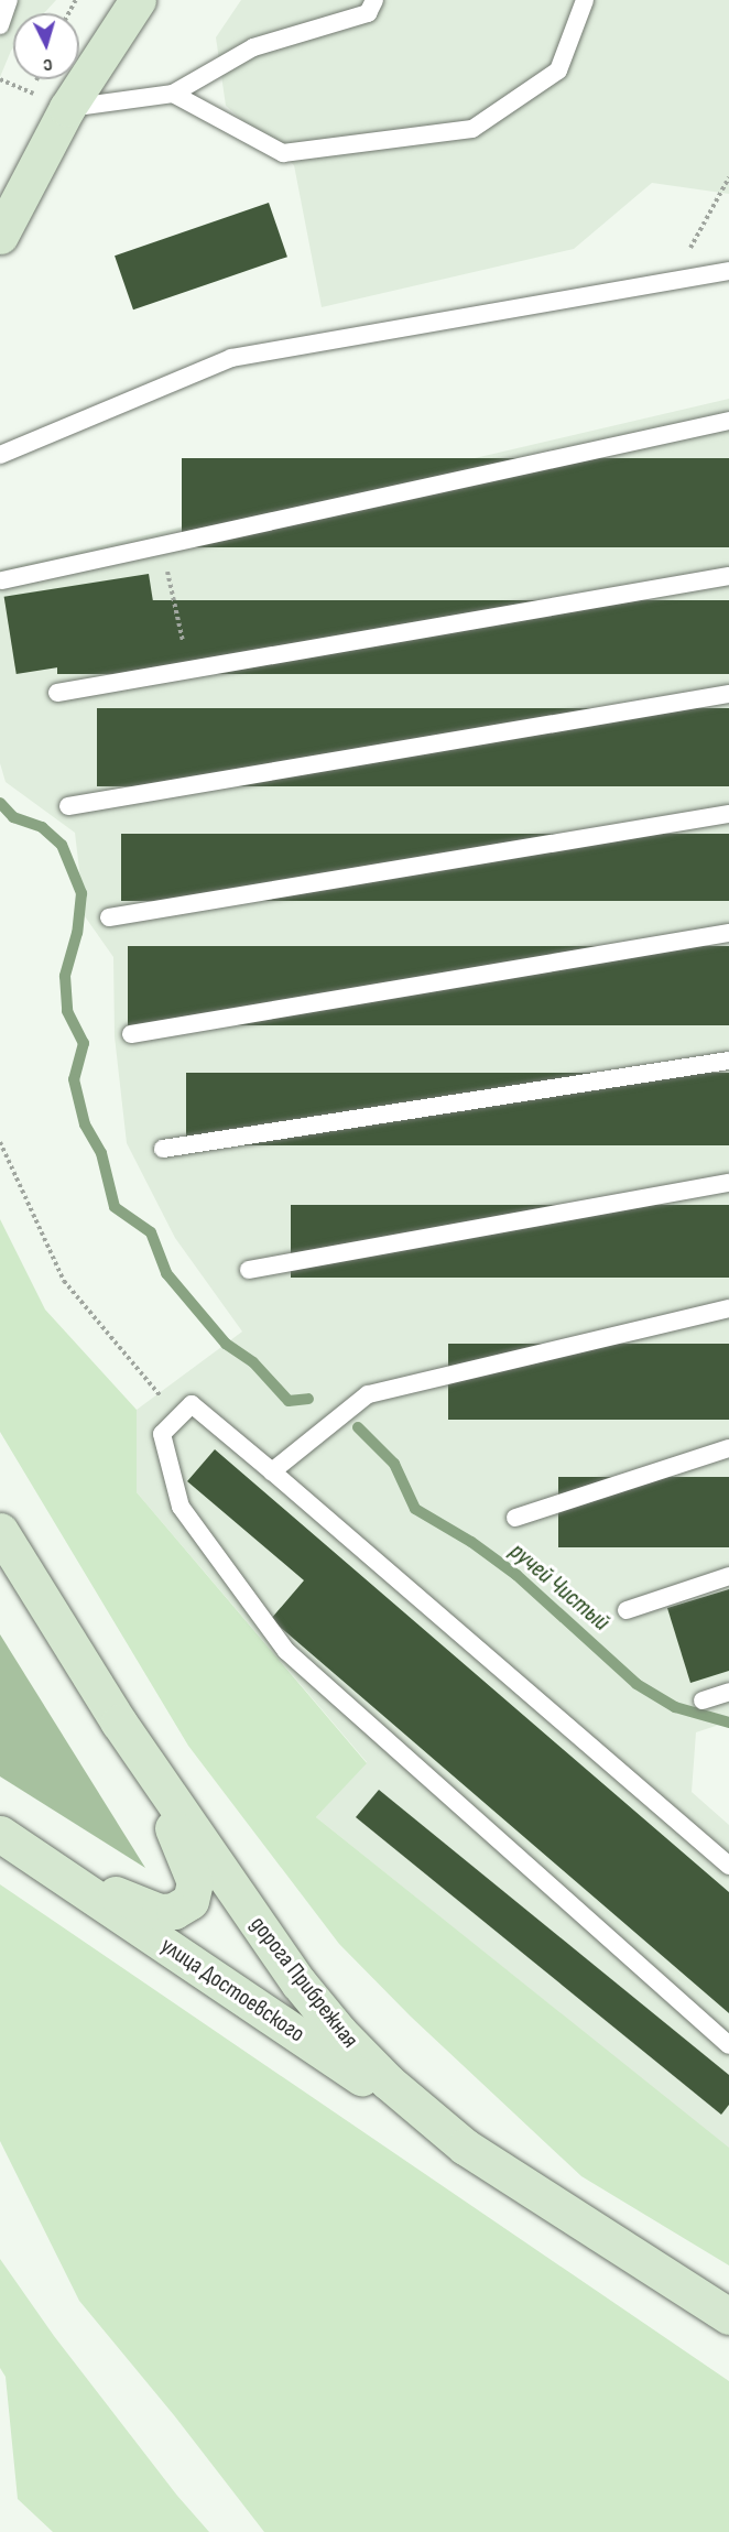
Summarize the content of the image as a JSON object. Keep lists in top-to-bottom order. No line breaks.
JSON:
{"streets":{"main road":["дорога Прибрежная","улица Достоевского"]},"crossings":[["дорога Прибрежная","улица Достоевского"]],"water":["ручей Чистый"],"north":"bottom"}
